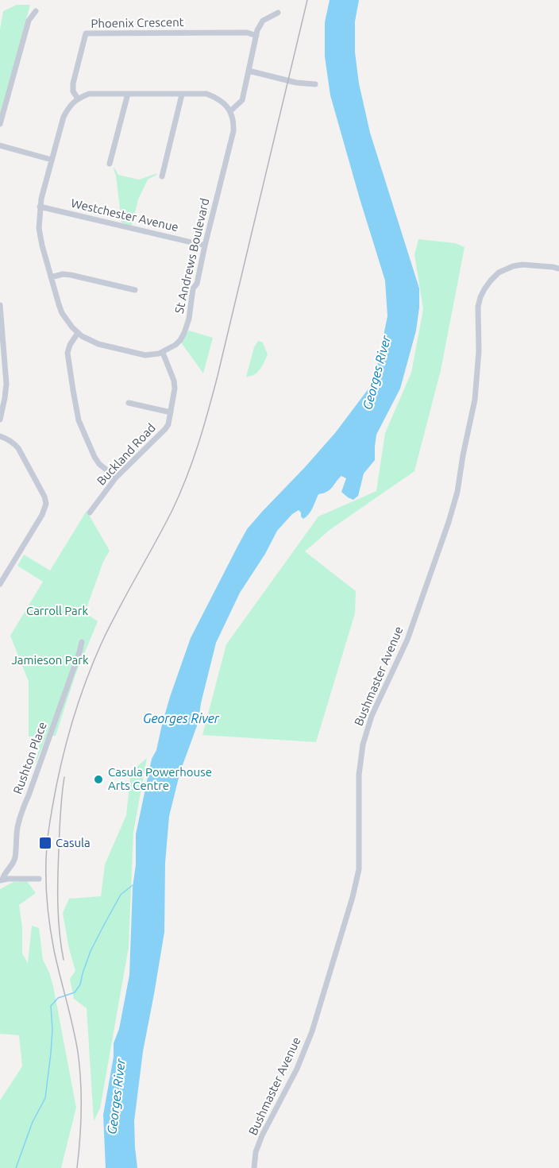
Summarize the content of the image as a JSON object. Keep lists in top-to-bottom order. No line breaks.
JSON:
{"streets":{"street":["Phoenix Crescent","Westchester Avenue","St Andrews Boulevard","Buckland Road","Bushmaster Avenue","Rushton Place"]},"crossings":[["Westchester Avenue","St Andrews Boulevard"],["St Andrews Boulevard","Buckland Road"]],"water":["Georges River"],"parks":["Carroll Park","Jamieson Park"],"places":{"other":["Casula Powerhouse Arts Centre"],"transit":["Casula"]}}
